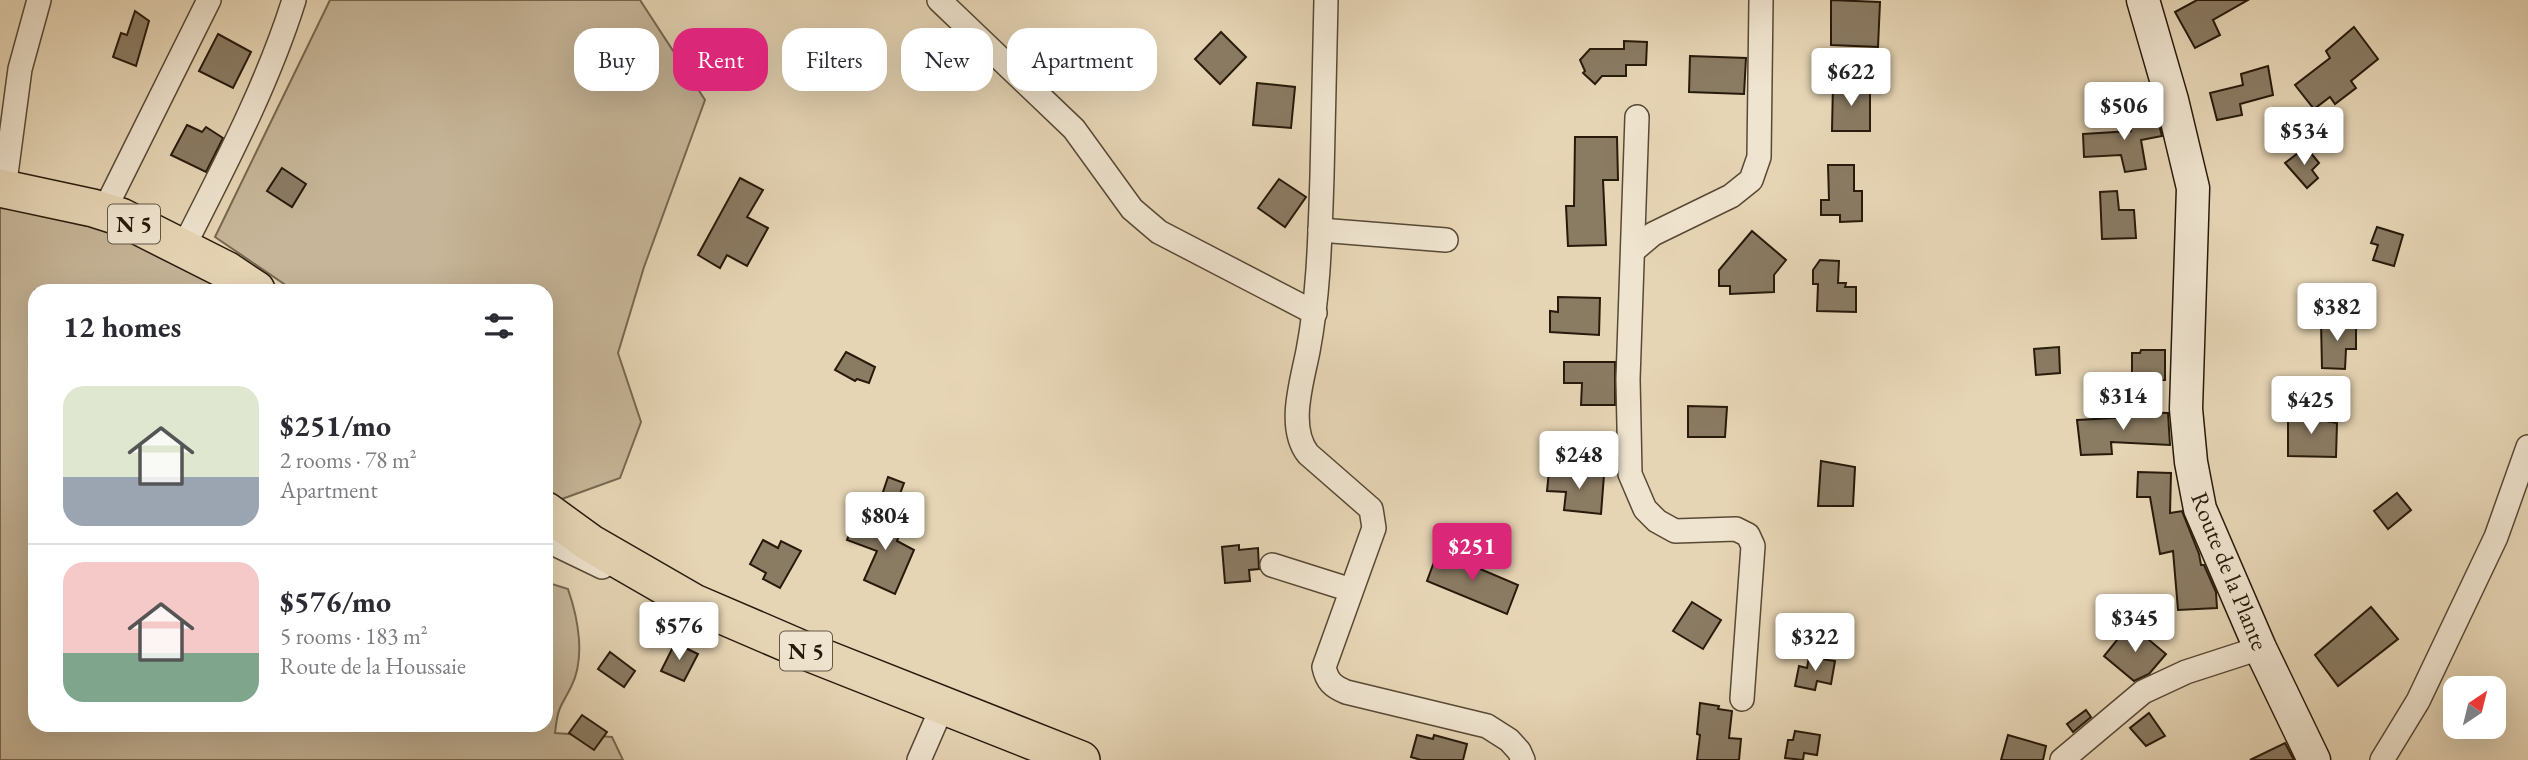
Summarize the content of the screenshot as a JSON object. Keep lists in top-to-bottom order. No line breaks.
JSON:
{"streets":{"main road":["N 5","Route de la Plante"]},"north":"top right","page":{"chip":["Buy","Rent","Filters","New","Apartment"],"price":["$622","$506","$534","$382","$314","$425","$248","$804","$251","$345","$576","$322"],"heading":"12 homes","list":[{"name":"$251/mo","note":"2 rooms · 78 m² · Apartment"},{"name":"$576/mo","note":"5 rooms · 183 m² · Route de la Houssaie"}]}}
